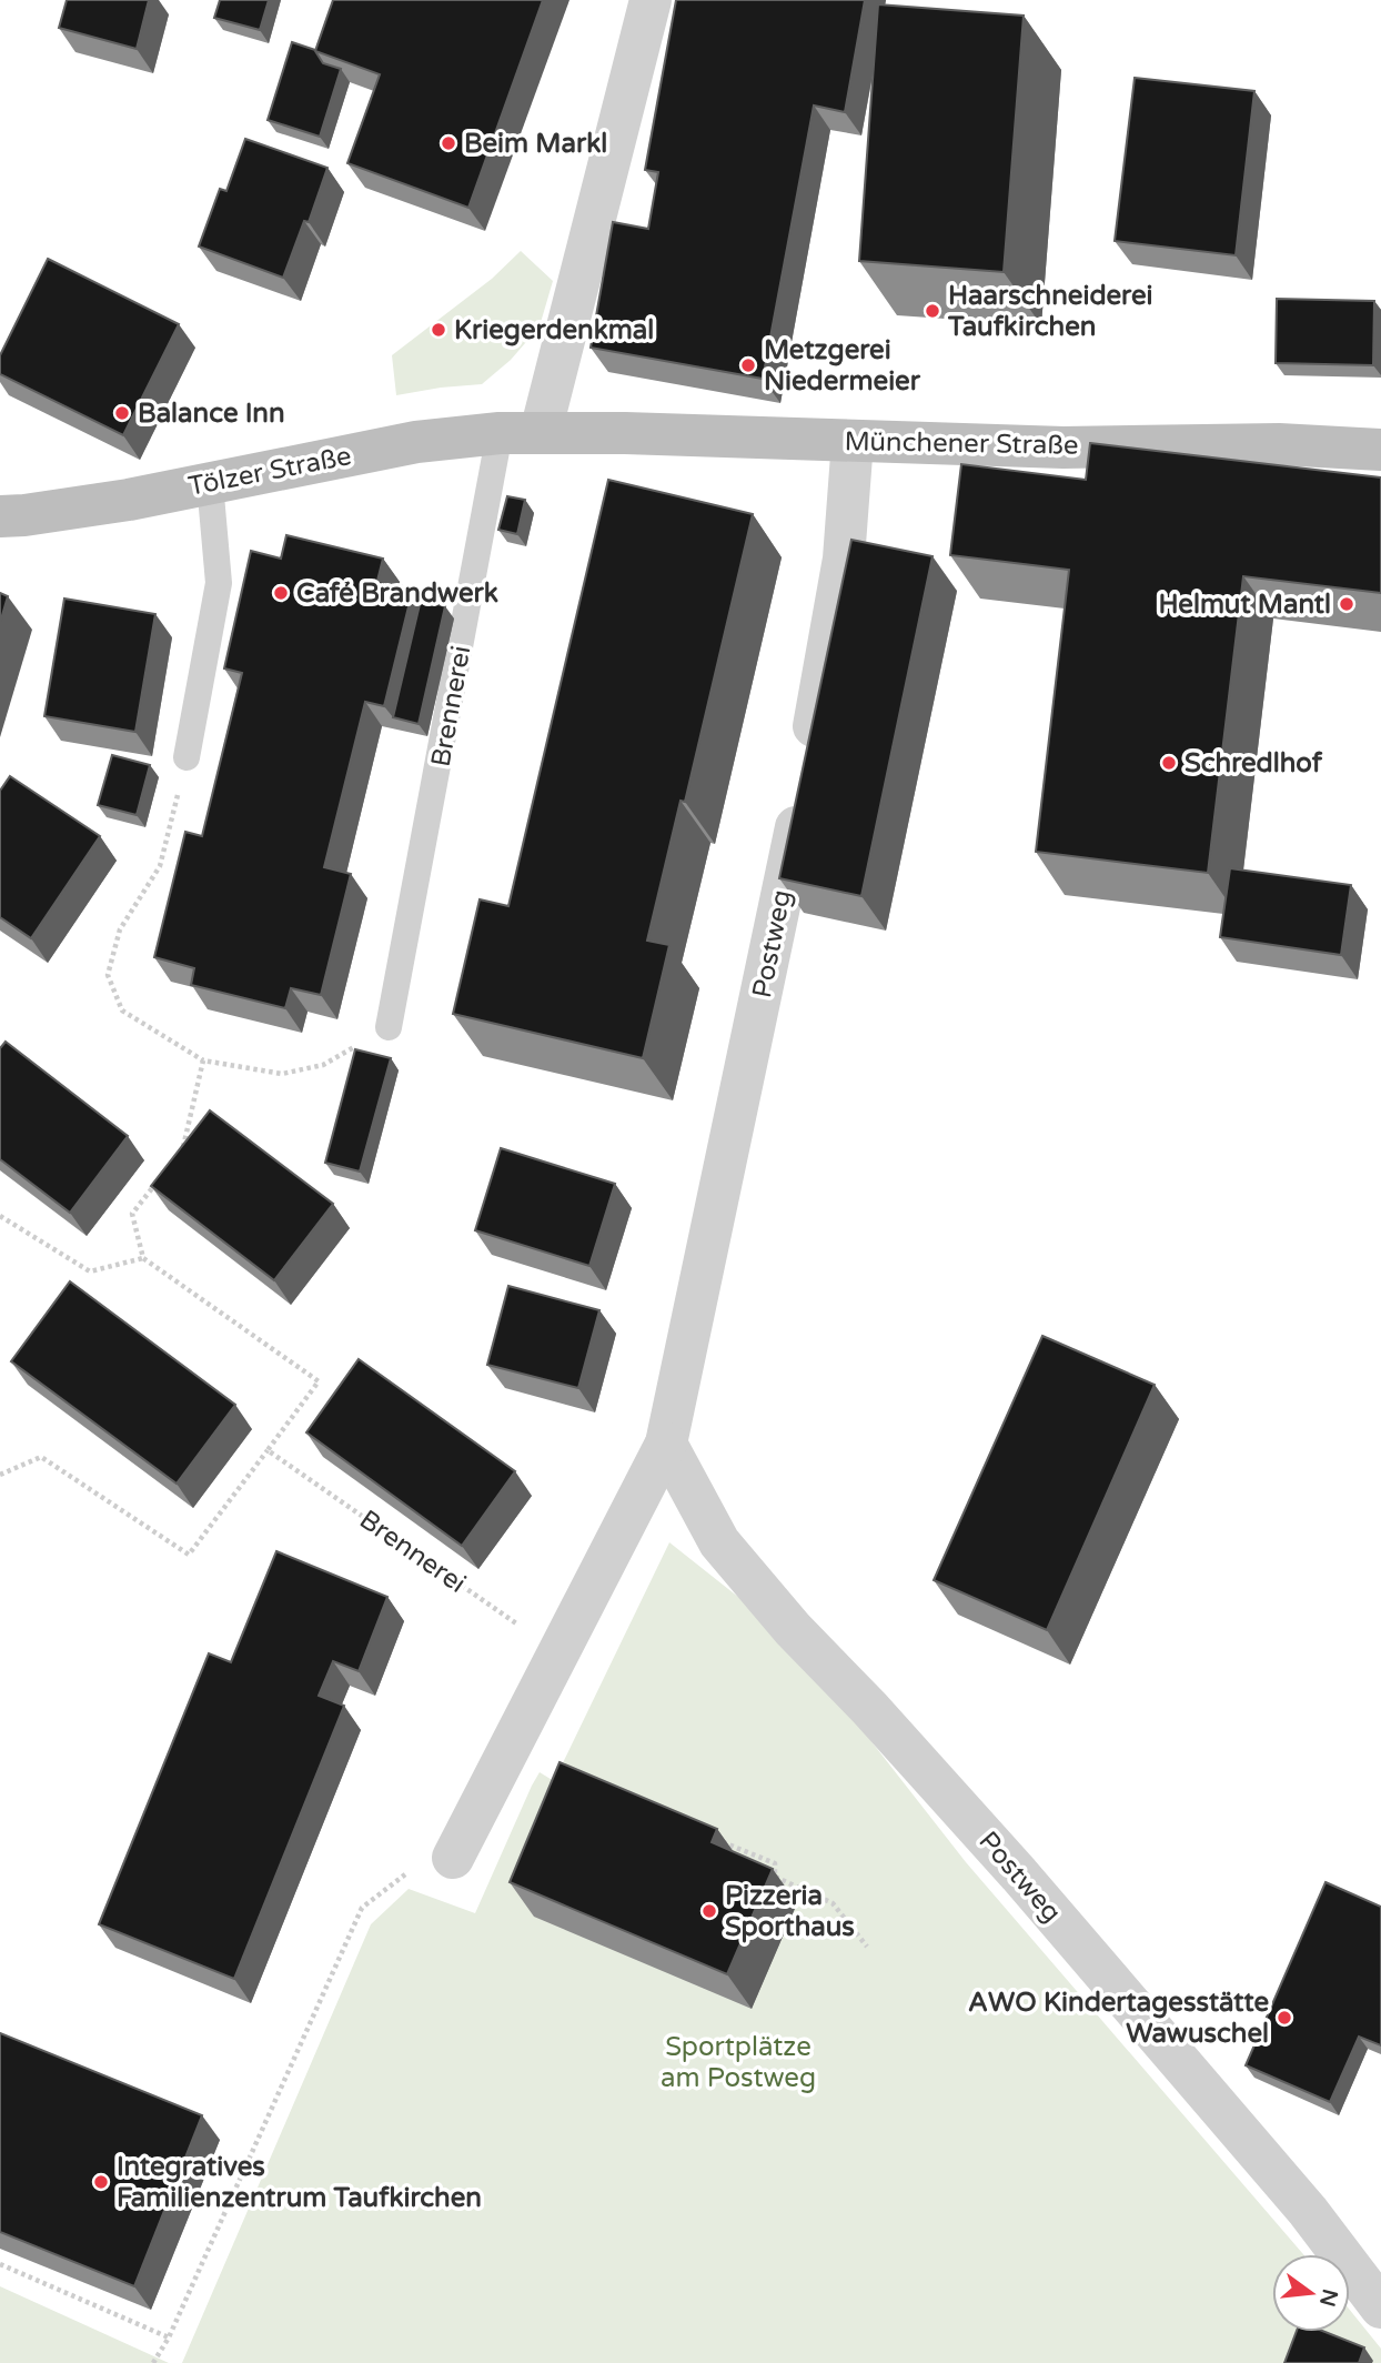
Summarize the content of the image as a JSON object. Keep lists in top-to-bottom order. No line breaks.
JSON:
{"streets":{"main road":["Münchener Straße","Tölzer Straße"],"street":["Postweg"],"lane":["Brennerei"]},"crossings":[["Münchener Straße","Tölzer Straße"],["Münchener Straße","Brennerei"],["Münchener Straße","Postweg"],["Tölzer Straße","Brennerei"],["Brennerei","Postweg"]],"parks":["Sportplätze am Postweg"],"places":["Beim Markl","Haarschneiderei Taufkirchen","Kriegerdenkmal","Metzgerei Niedermeier","Balance Inn","Café Brandwerk","Helmut Mantl","Schredlhof","Pizzeria Sporthaus","AWO Kindertagesstätte Wawuschel","Integratives Familienzentrum Taufkirchen"],"north":"right"}
